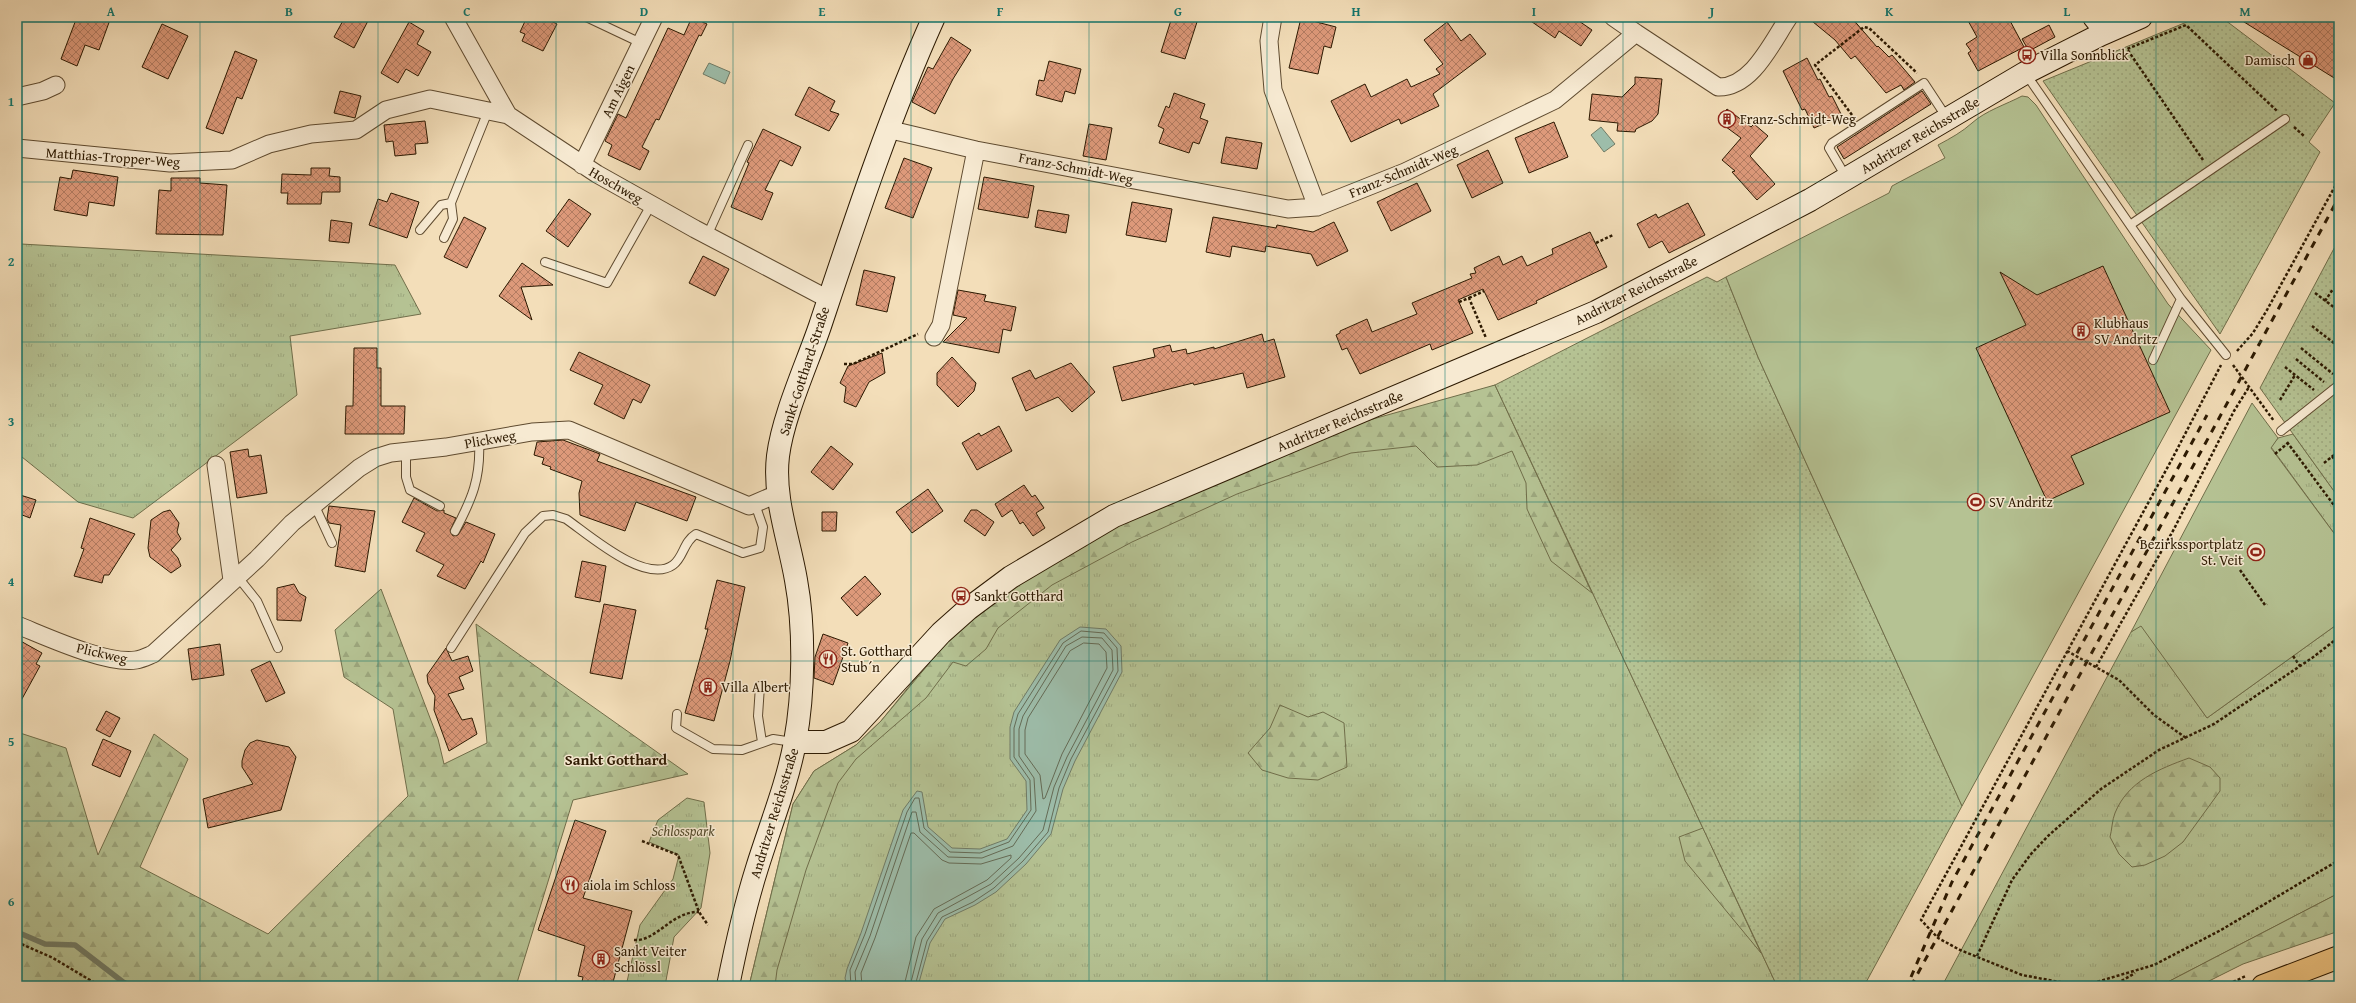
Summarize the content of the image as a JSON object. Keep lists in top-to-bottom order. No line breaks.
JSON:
{"streets":{"street":["Am Aigen","Andritzer Reichsstraße","Matthias-Tropper-Weg","Franz-Schmidt-Weg","Hoschweg","Sankt-Gotthard-Straße","Plickweg"]},"crossings":[["Am Aigen","Hoschweg"],["Andritzer Reichsstraße","Sankt-Gotthard-Straße"],["Matthias-Tropper-Weg","Hoschweg"],["Franz-Schmidt-Weg","Sankt-Gotthard-Straße"],["Hoschweg","Sankt-Gotthard-Straße"]],"districts":["Sankt Gotthard"],"parks":["Schlosspark"],"places":{"bus stop":["Villa Sonnblick","Sankt Gotthard"],"shop":["Damisch"],"building":["Franz-Schmidt-Weg","Klubhaus SV Andritz","Villa Albert","Sankt Veiter Schlössl"],"sports":["SV Andritz","Bezirkssportplatz St. Veit"],"restaurant":["St. Gotthard Stub´n","aiola im Schloss"]},"grid":{"columns":["A","B","C","D","E","F","G","H","I","J","K","L","M"],"rows":["1","2","3","4","5","6"]}}
